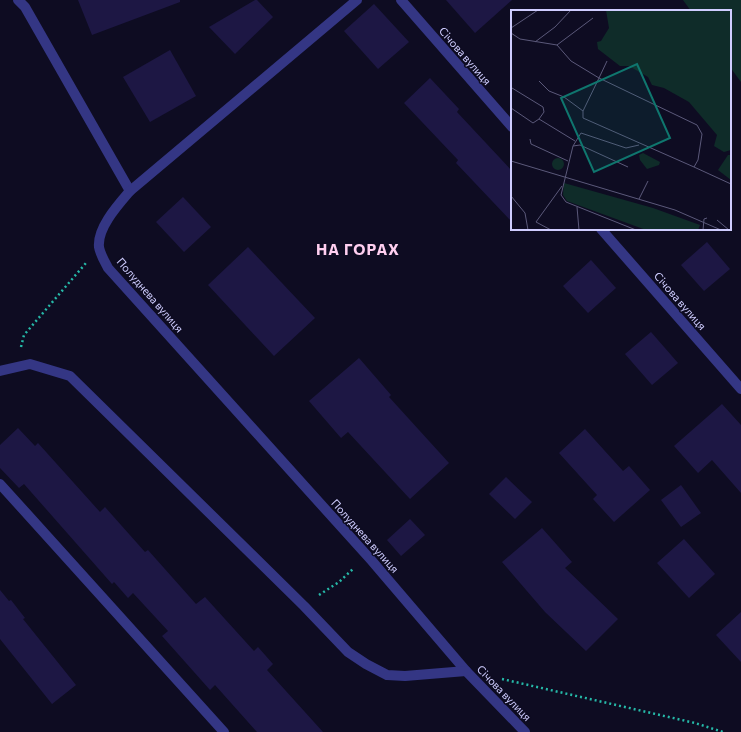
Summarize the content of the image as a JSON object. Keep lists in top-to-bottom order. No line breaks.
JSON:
{"streets":{"street":["Січова вулиця","Полуднева вулиця"]},"crossings":[["Січова вулиця","Полуднева вулиця"]],"districts":["НА ГОРАХ"]}
